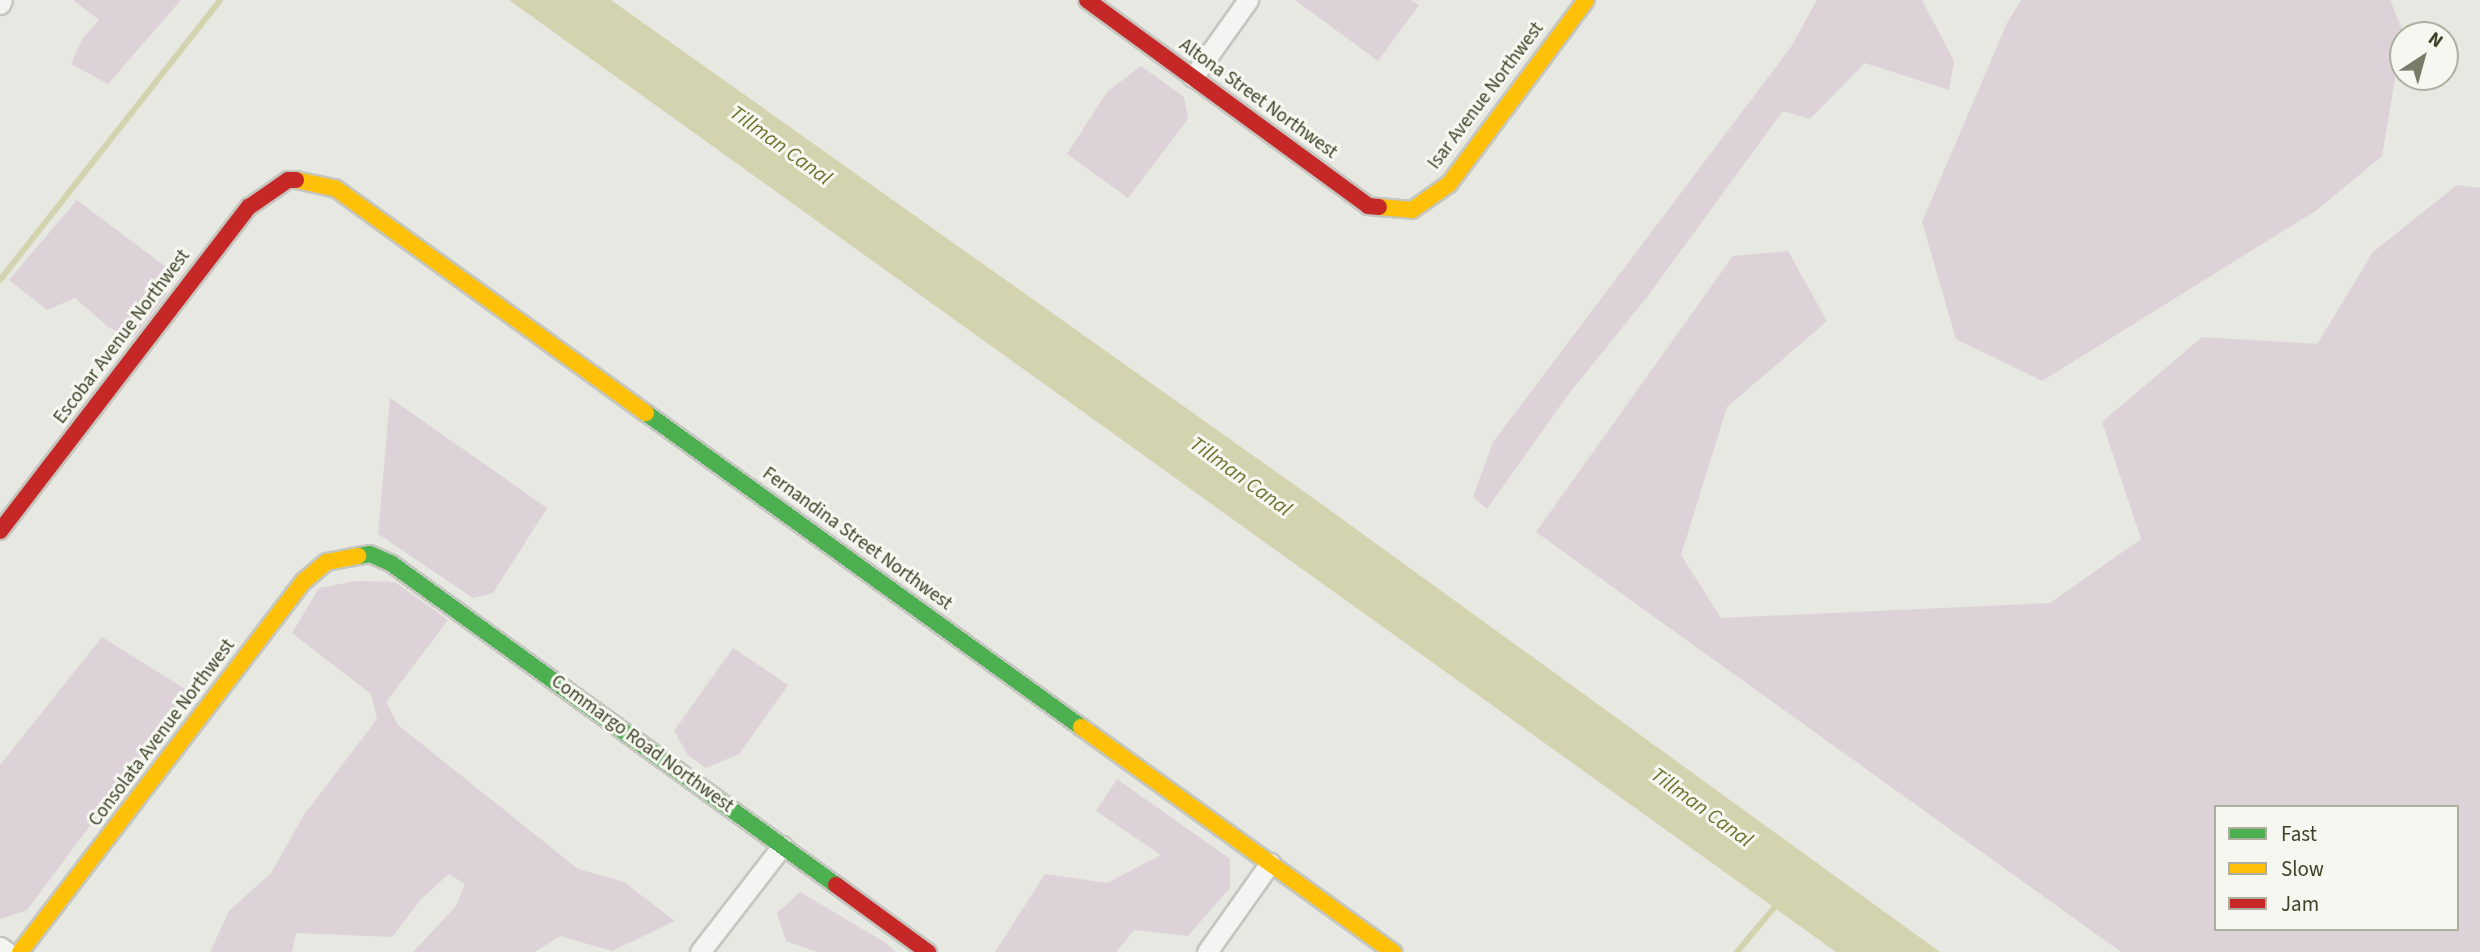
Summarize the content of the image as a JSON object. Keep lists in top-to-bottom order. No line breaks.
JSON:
{"streets":{"street":["Isar Avenue Northwest","Altona Street Northwest","Escobar Avenue Northwest","Fernandina Street Northwest","Consolata Avenue Northwest","Commargo Road Northwest"]},"crossings":[["Isar Avenue Northwest","Altona Street Northwest"],["Escobar Avenue Northwest","Fernandina Street Northwest"],["Consolata Avenue Northwest","Commargo Road Northwest"]],"water":["Tillman Canal"],"legend":["Fast","Slow","Jam"],"north":"top right"}
